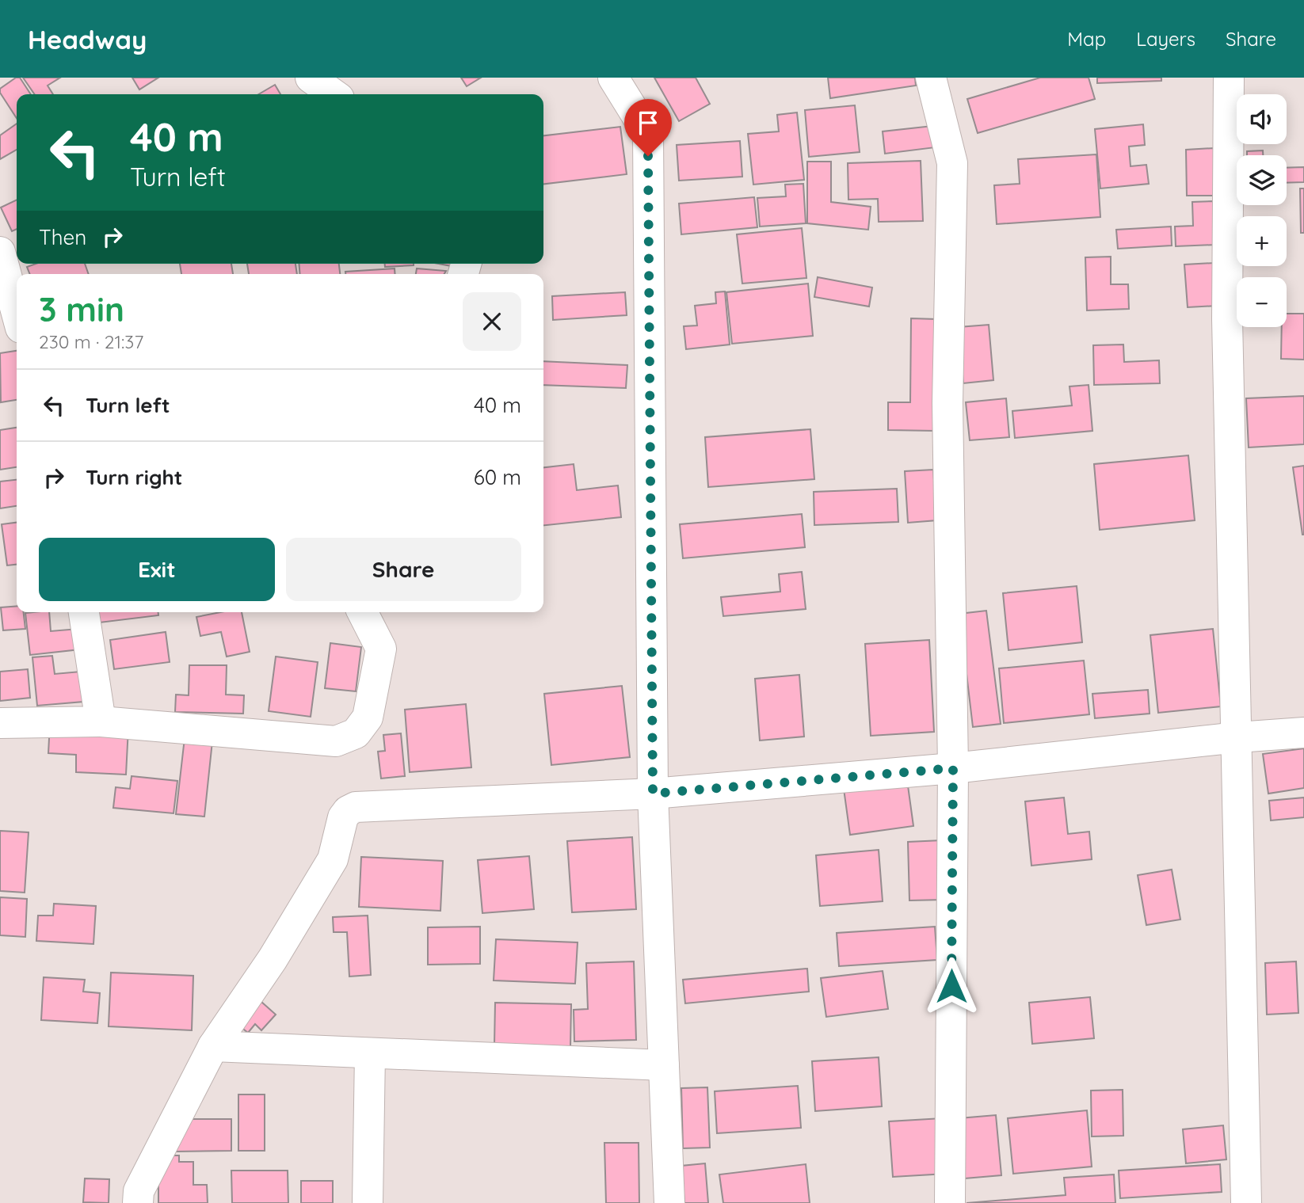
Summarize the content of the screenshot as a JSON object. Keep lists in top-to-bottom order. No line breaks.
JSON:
{"page":{"header":"Headway","nav":["Map","Layers","Share"],"map_buttons":["+","−"],"turn":["40 m","Turn left"],"then":"Then","heading":["3 min","230 m · 21:37"],"list":[{"name":"Turn left","value":"40 m"},{"name":"Turn right","value":"60 m"}],"buttons":["Exit","Share"]}}
